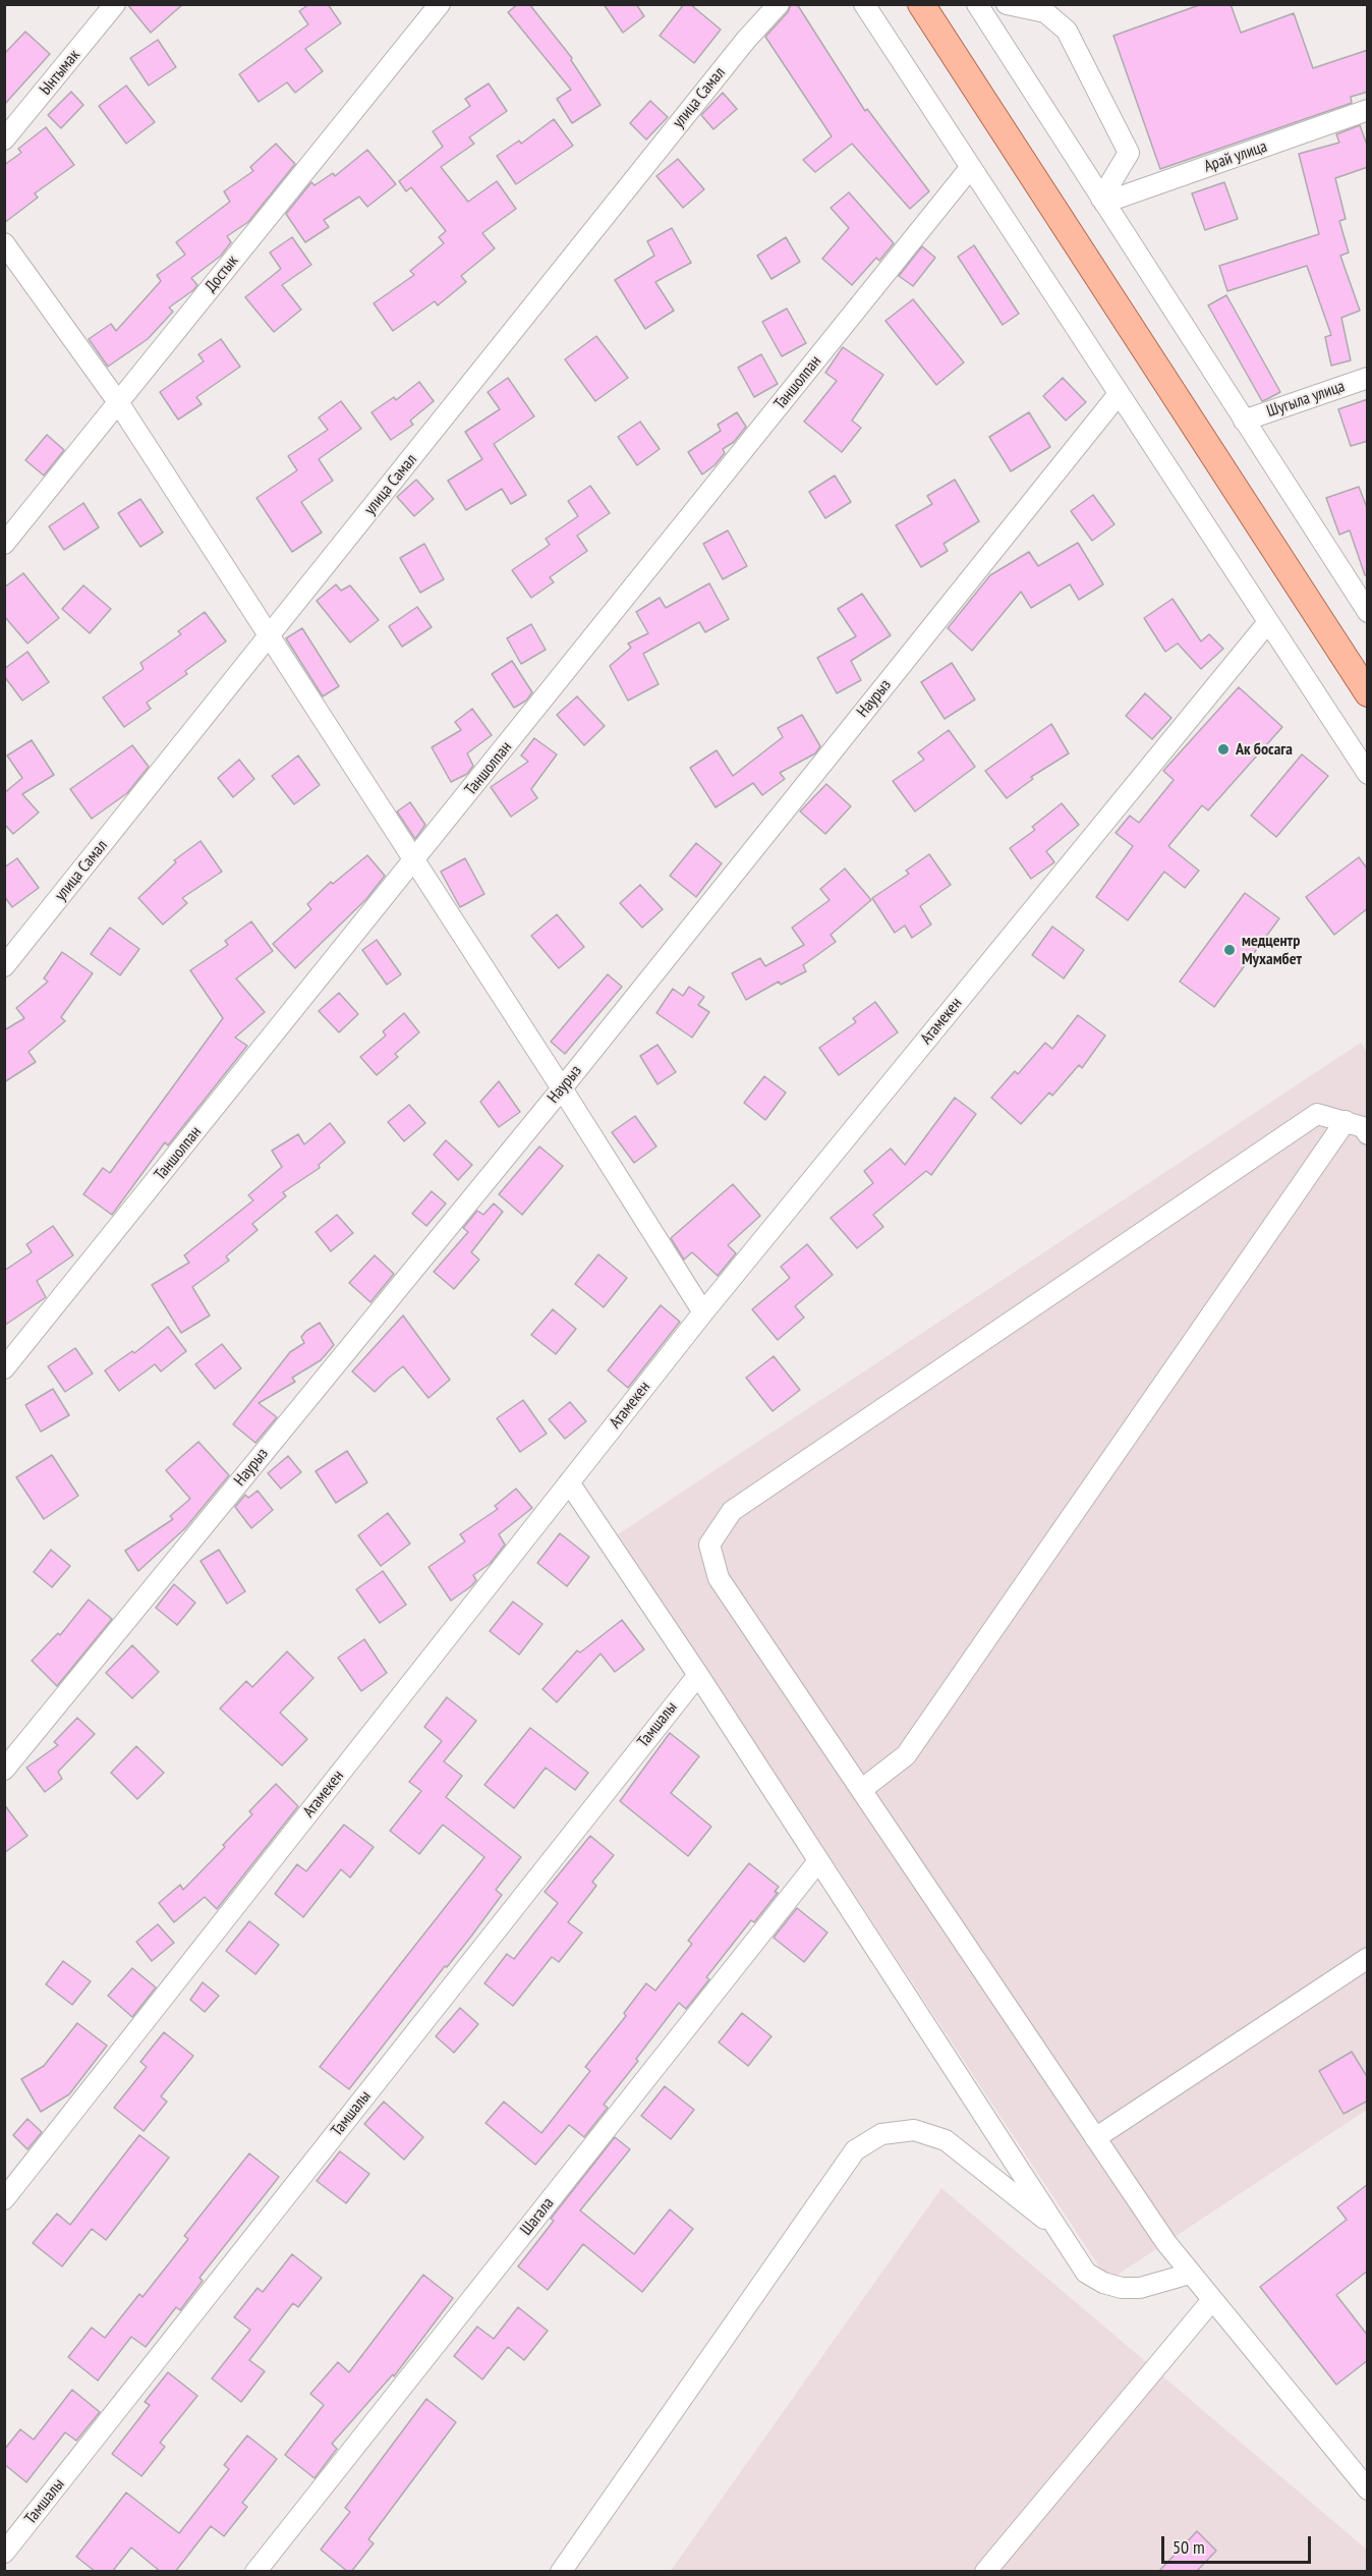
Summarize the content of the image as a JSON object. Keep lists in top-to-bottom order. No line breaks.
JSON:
{"streets":{"street":["Ынтымак","улица Самал","Арай улица","Достык","Таншолпан","Шугыла улица","Наурыз","Атамекен","Тамшалы","Шагала"]},"places":["Ак босага","медцентр Мухамбет"],"scale_bar":"50 m"}
